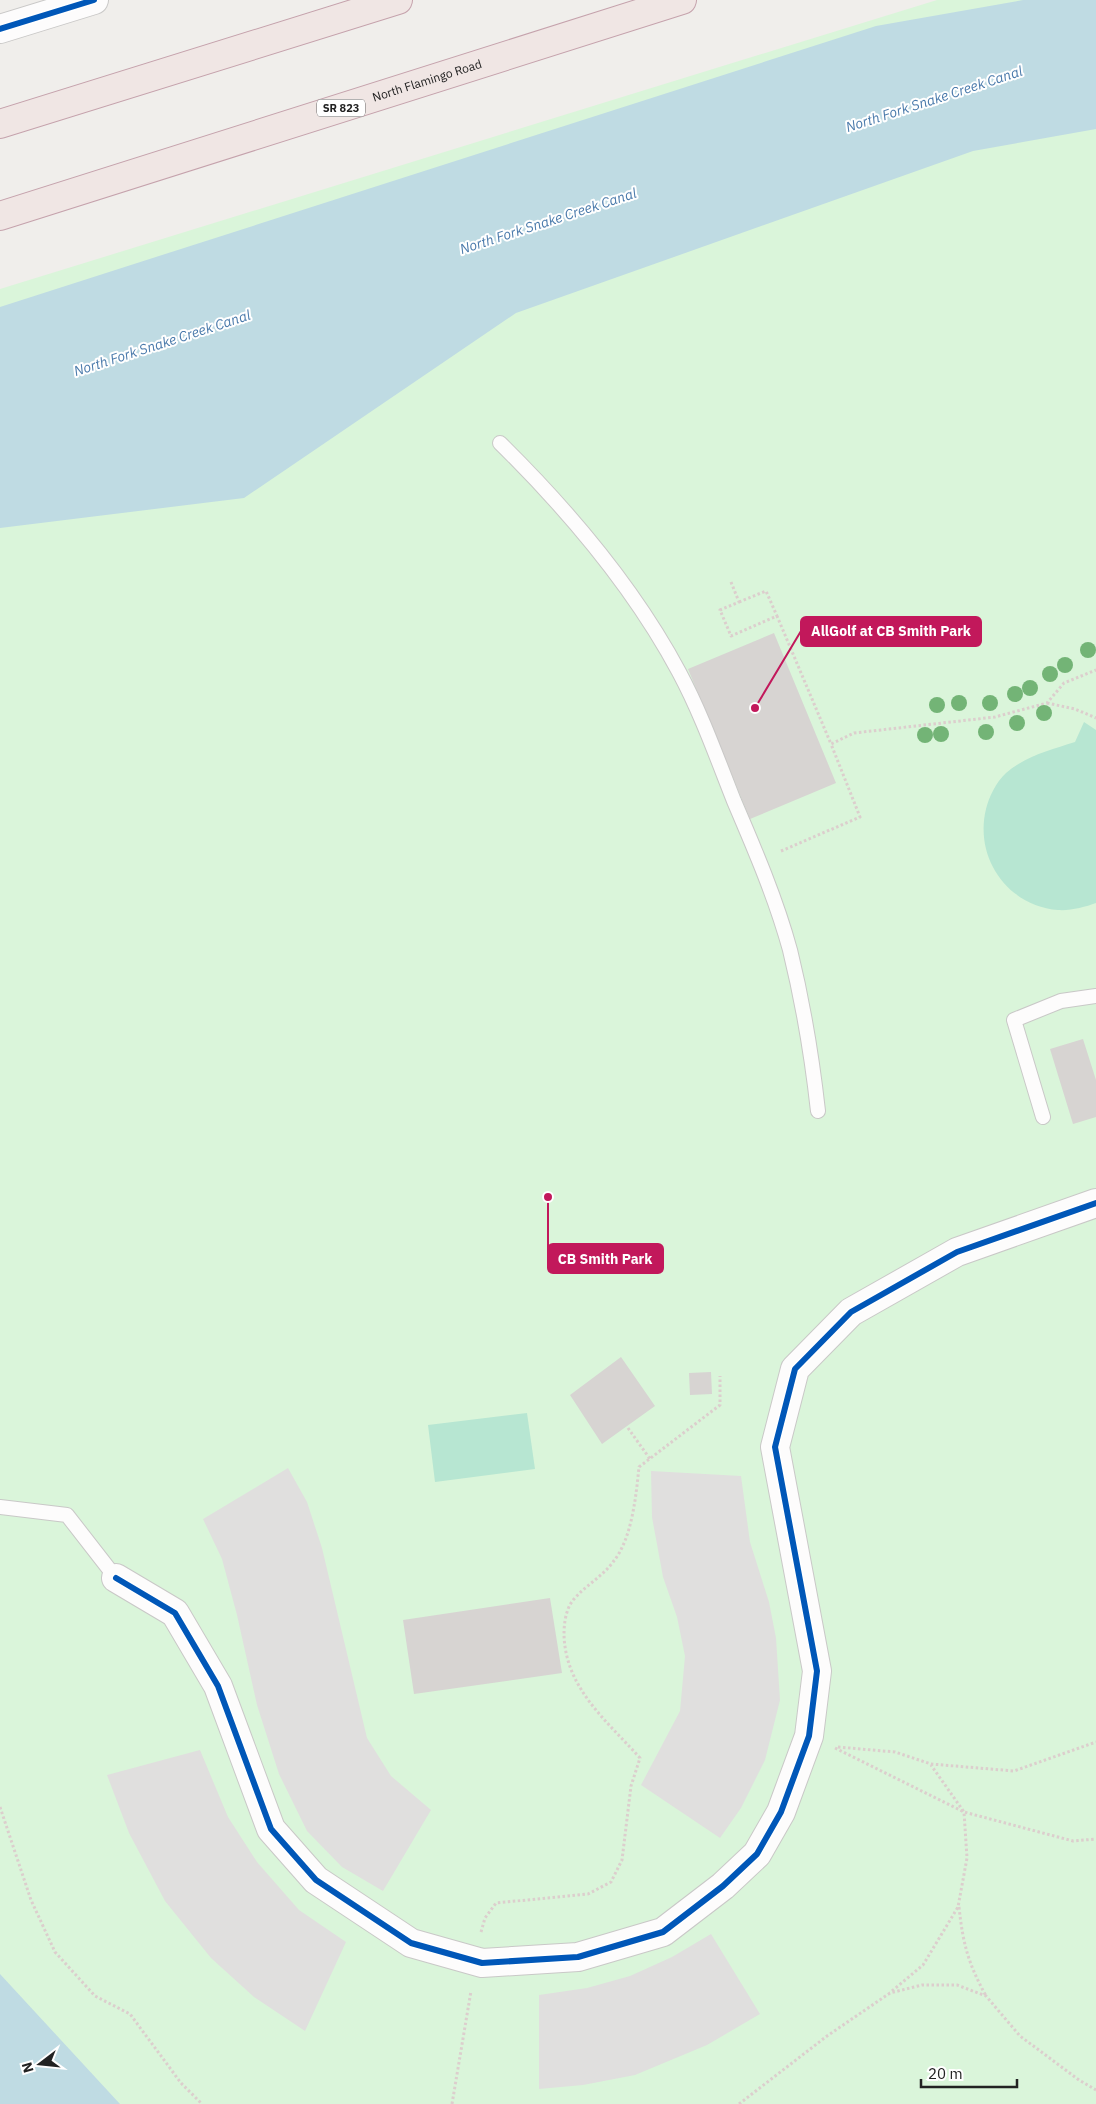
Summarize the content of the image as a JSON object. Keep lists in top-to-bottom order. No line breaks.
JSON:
{"streets":{"highway":["North Flamingo Road","SR 823"]},"water":["North Fork Snake Creek Canal"],"places":["AllGolf at CB Smith Park","CB Smith Park"],"scale_bar":"20 m","north":"left"}
